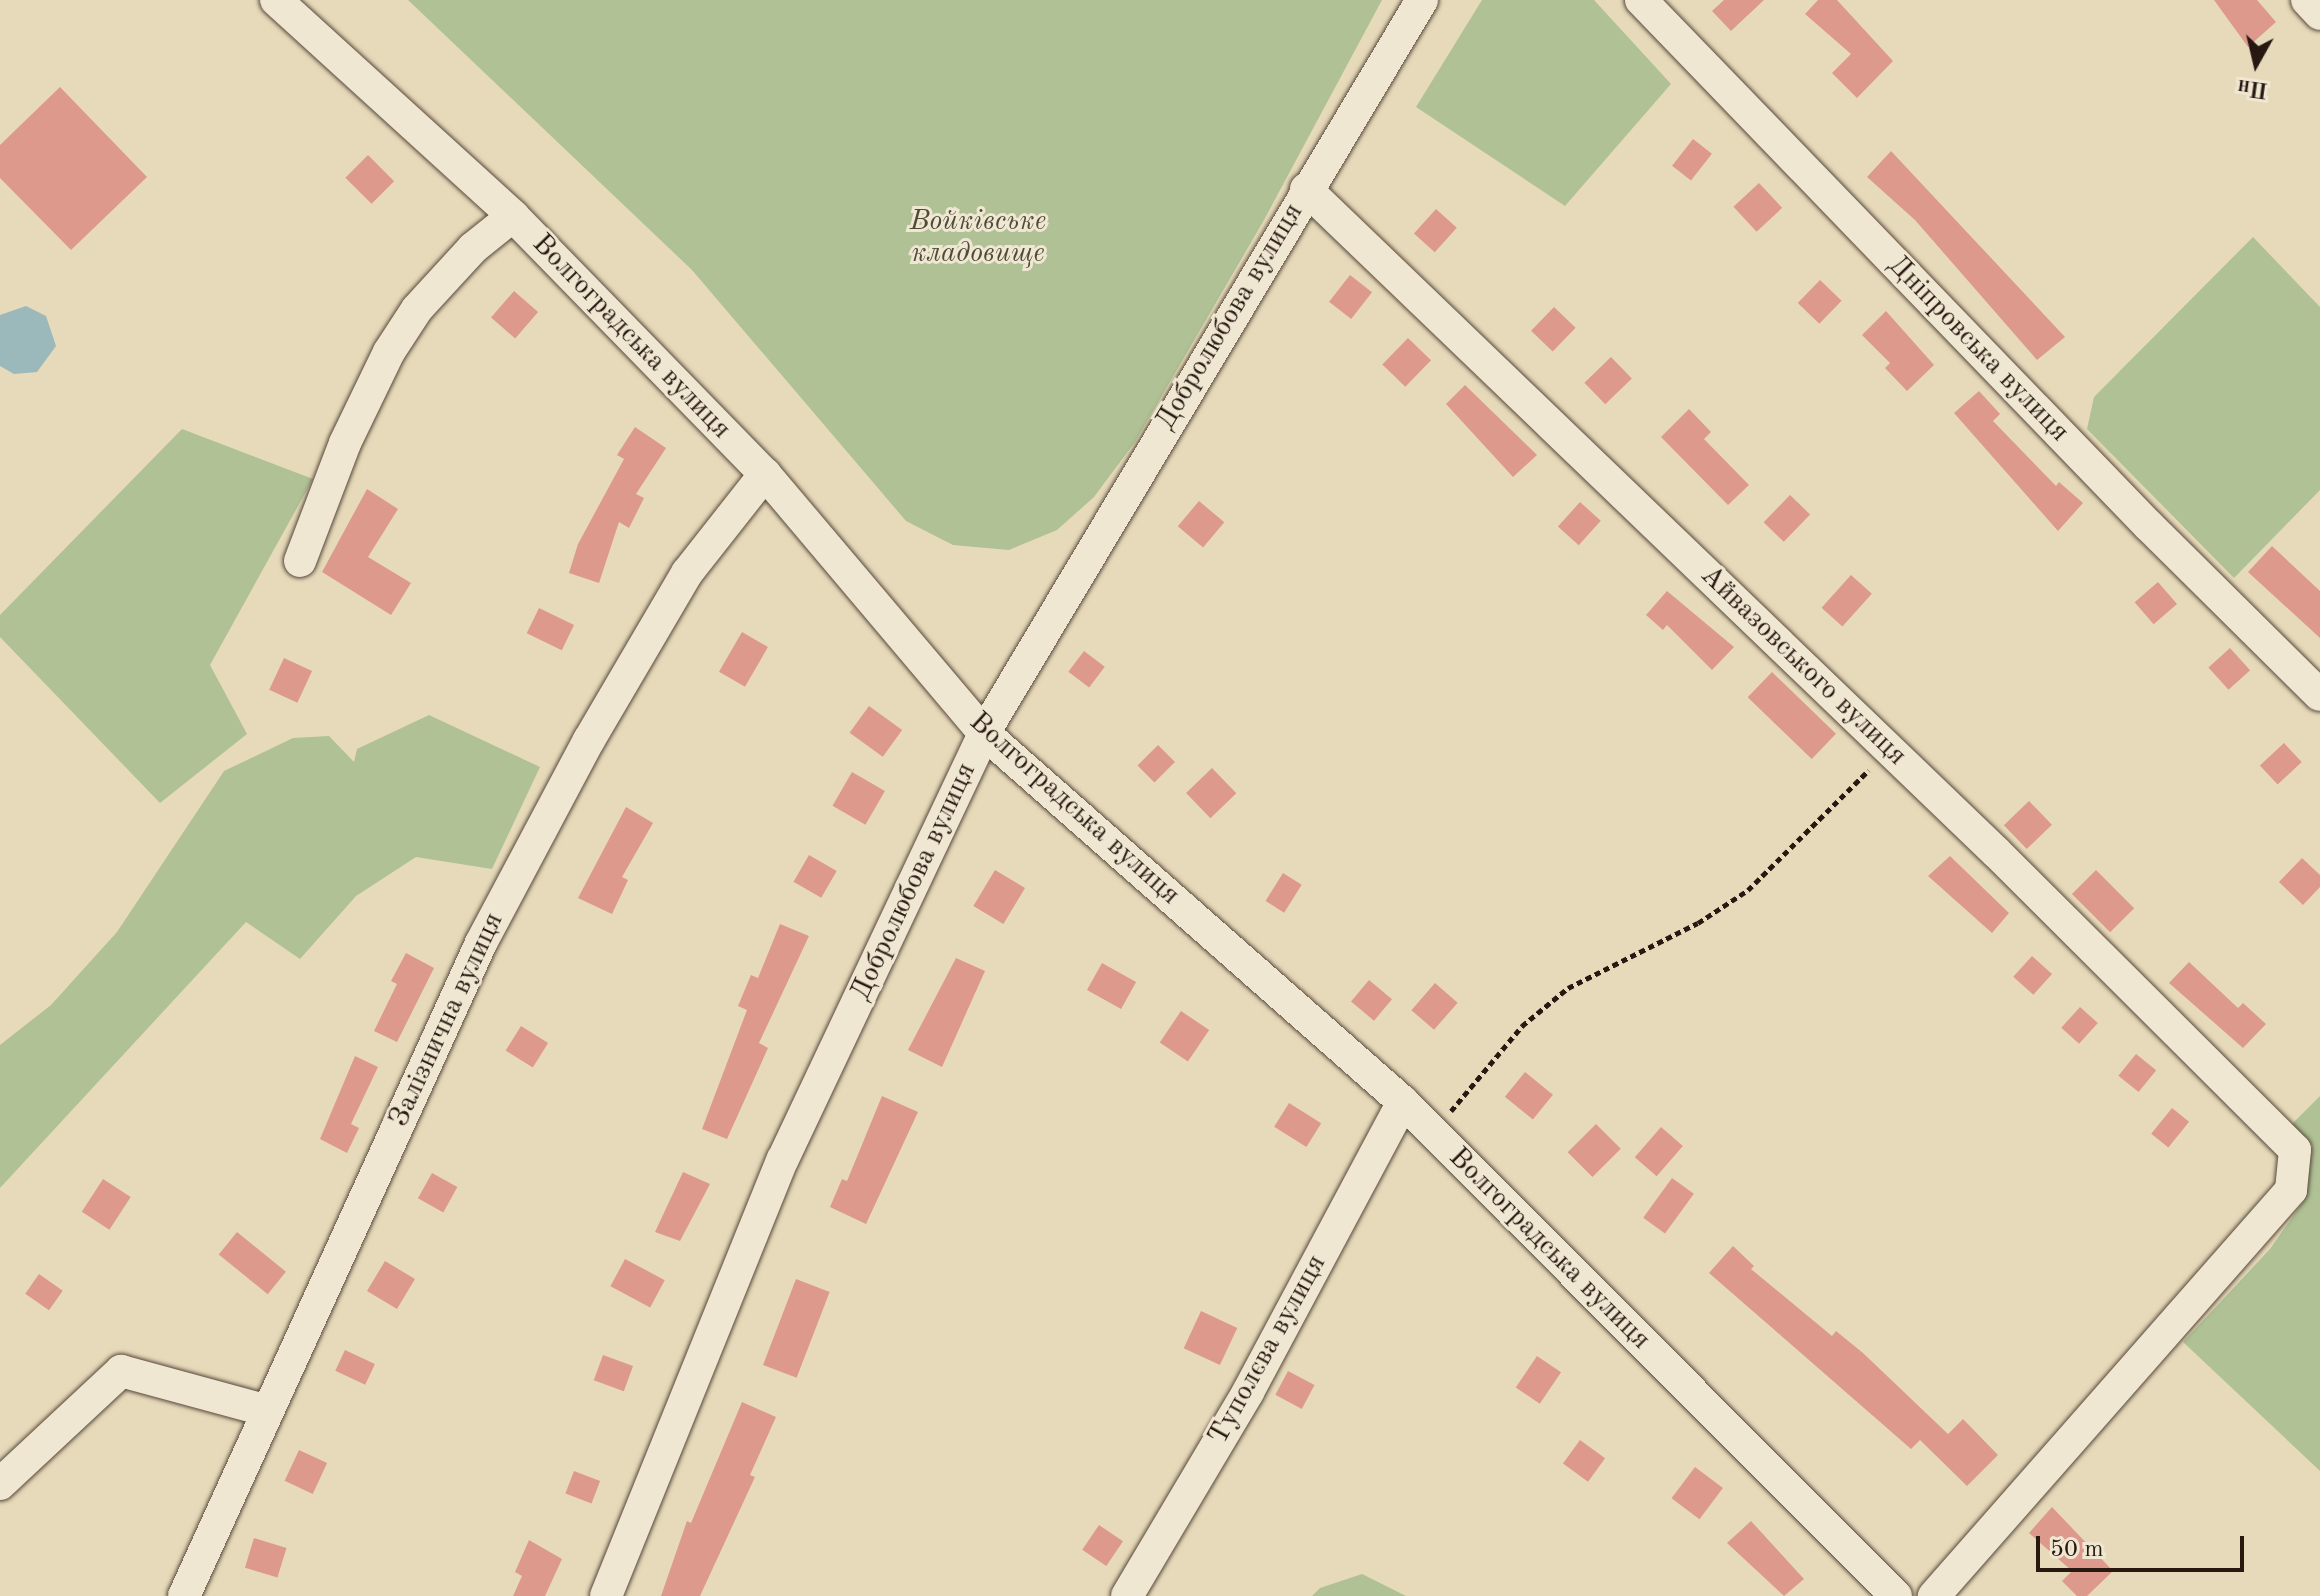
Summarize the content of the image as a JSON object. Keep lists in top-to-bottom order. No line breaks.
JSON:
{"streets":{"street":["Добролюбова вулиця","Волгоградська вулиця","Дніпровська вулиця","Айвазовського вулиця","Залізнична вулиця","Туполєва вулиця"]},"crossings":[["Добролюбова вулиця","Волгоградська вулиця"],["Добролюбова вулиця","Айвазовського вулиця"],["Волгоградська вулиця","Залізнична вулиця"],["Волгоградська вулиця","Туполєва вулиця"]],"parks":["Войківське кладовище"],"scale_bar":"50 m","north":"bottom"}
